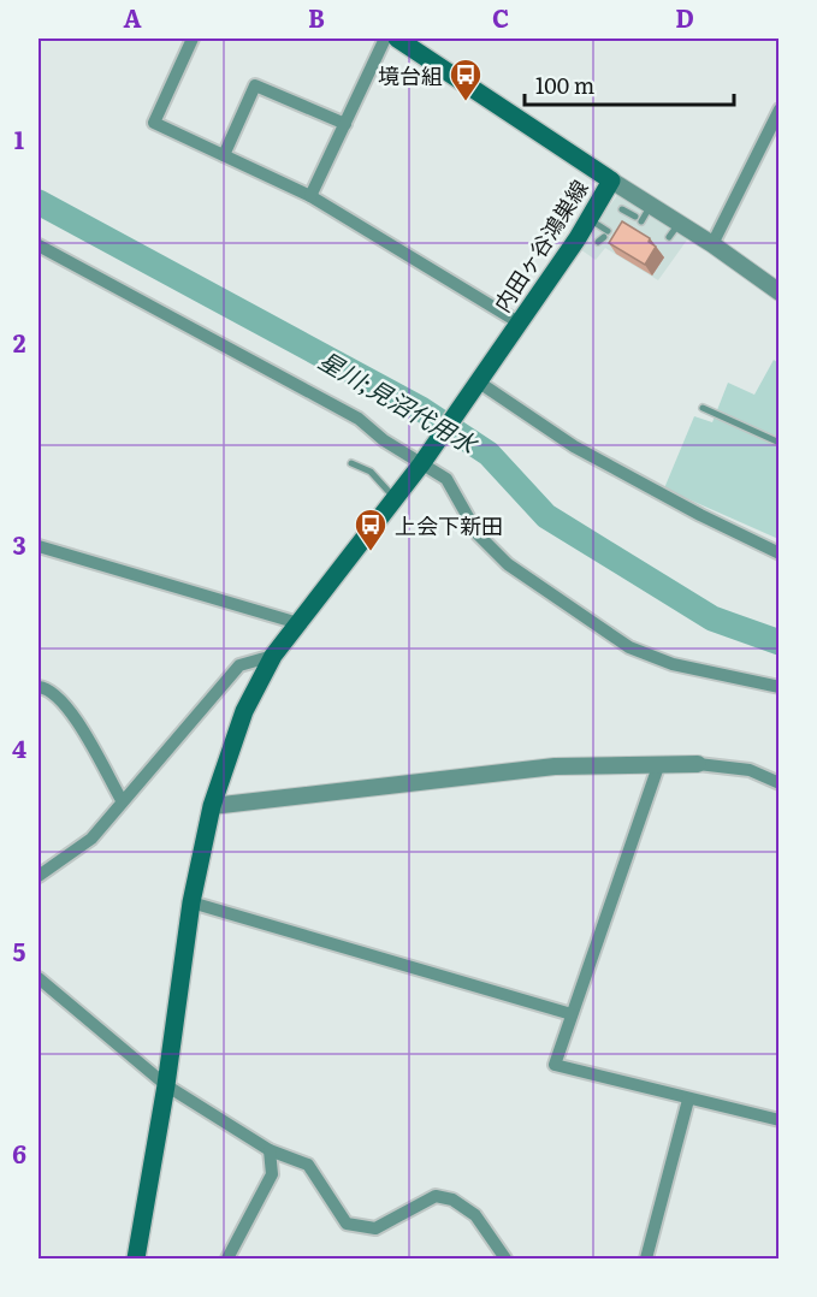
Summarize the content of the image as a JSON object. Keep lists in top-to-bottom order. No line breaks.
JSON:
{"streets":{"main road":["内田ヶ谷鴻巣線"]},"water":["星川;見沼代用水"],"places":{"bus stop":["境台組","上会下新田"]},"scale_bar":"100 m","grid":{"columns":["A","B","C","D"],"rows":["1","2","3","4","5","6"]}}
